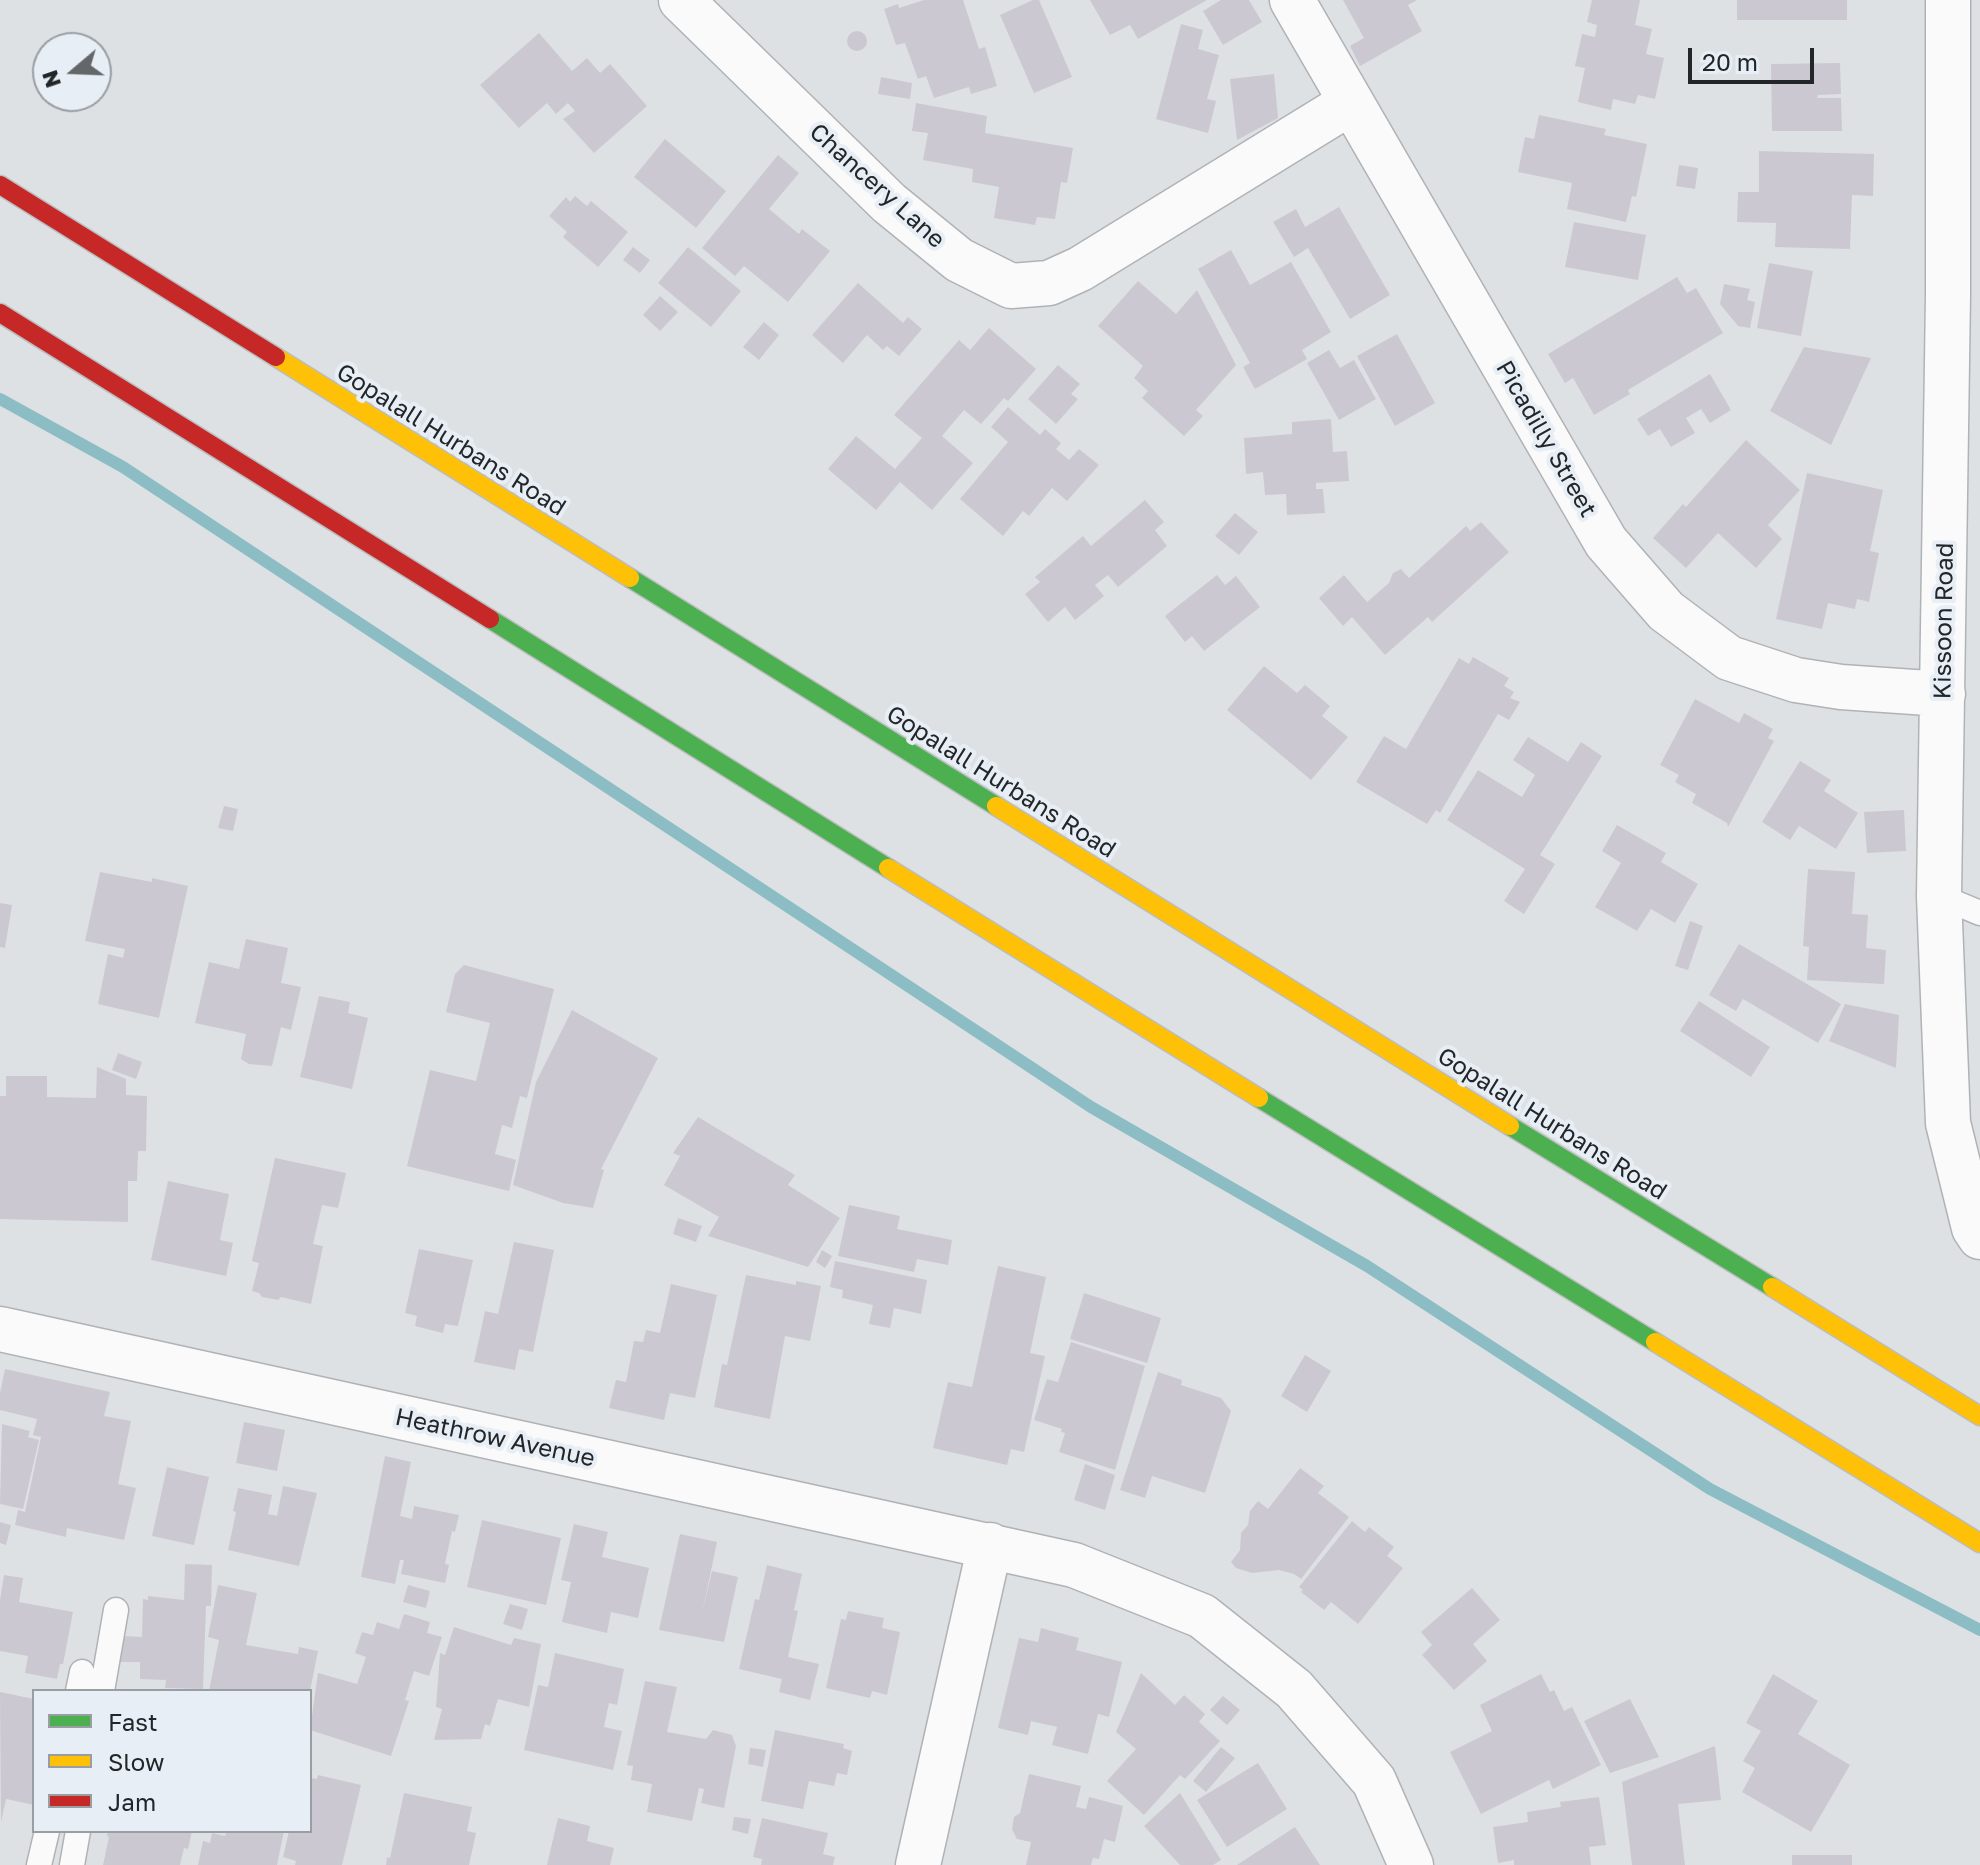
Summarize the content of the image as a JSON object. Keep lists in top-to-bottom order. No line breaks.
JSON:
{"streets":{"main road":["Gopalall Hurbans Road"],"street":["Chancery Lane","Picadilly Street","Kissoon Road","Heathrow Avenue"]},"crossings":[["Chancery Lane","Picadilly Street"],["Picadilly Street","Kissoon Road"]],"legend":["Fast","Slow","Jam"],"scale_bar":"20 m","north":"left"}
